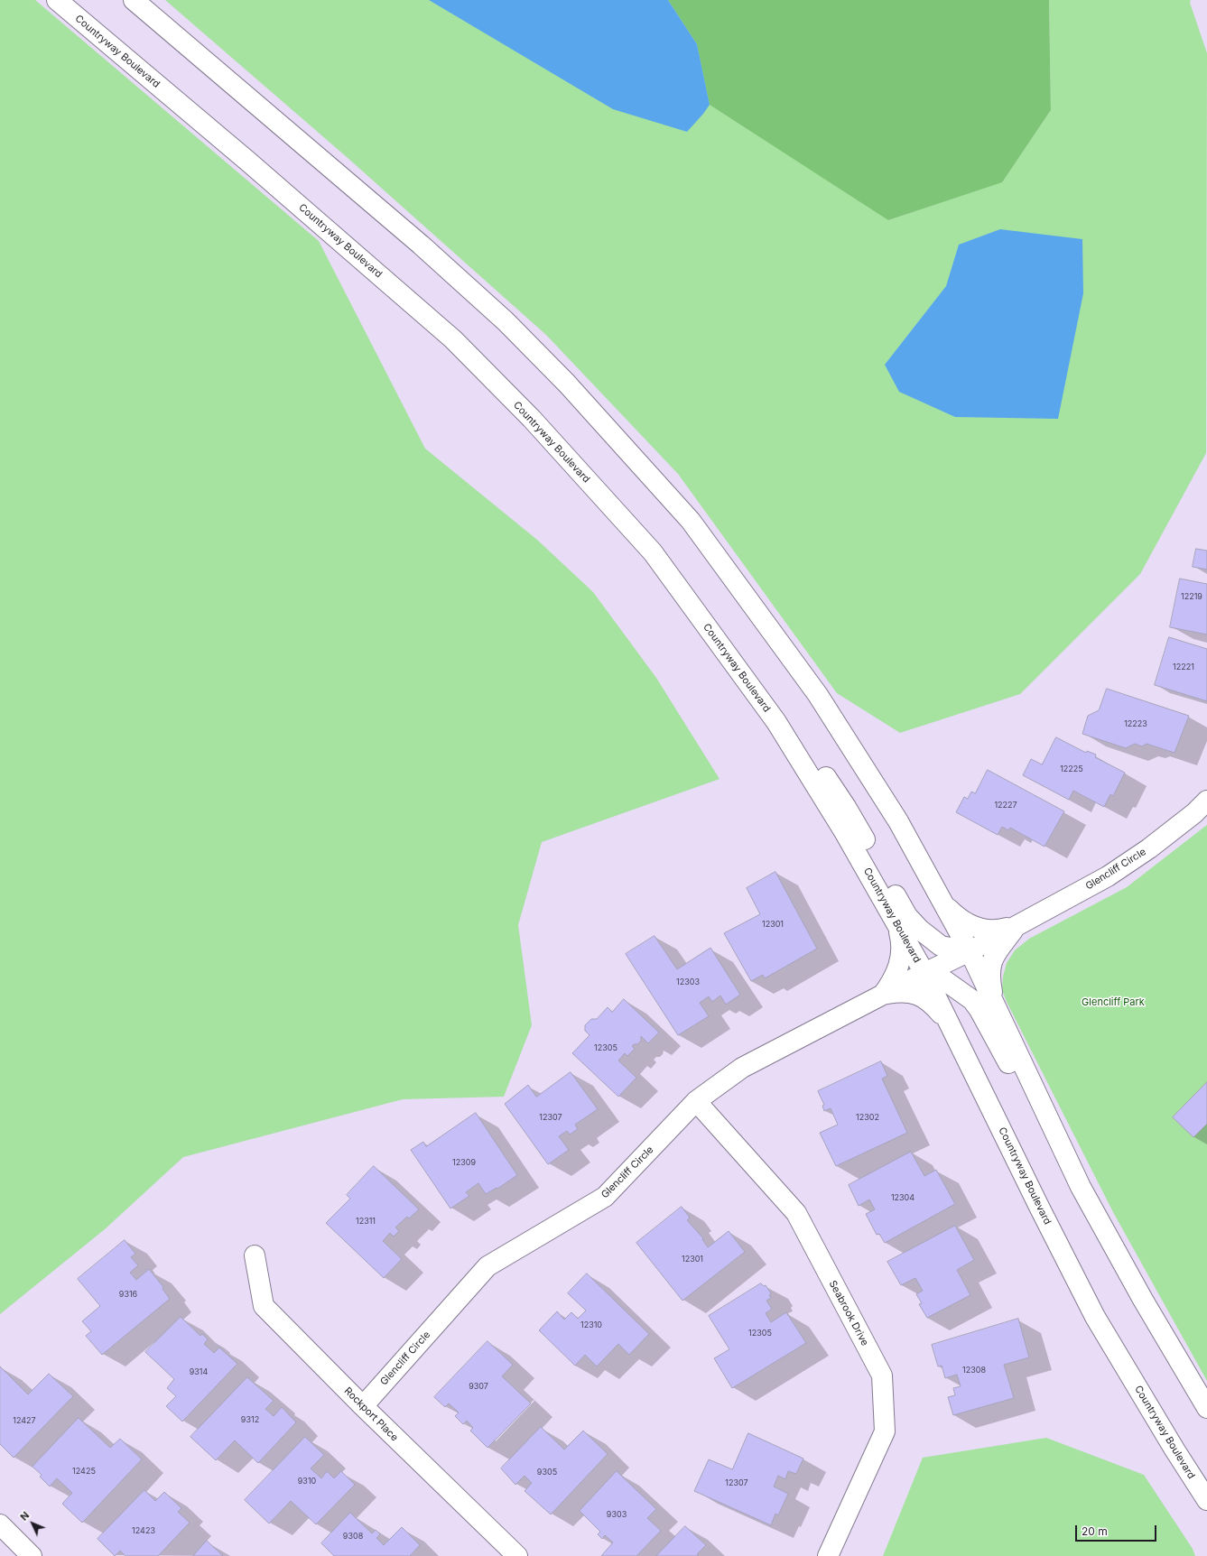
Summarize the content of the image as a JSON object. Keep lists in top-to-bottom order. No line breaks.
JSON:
{"streets":{"street":["Countryway Boulevard","Glencliff Circle","Seabrook Drive","Rockport Place"]},"crossings":[["Countryway Boulevard","Glencliff Circle"],["Glencliff Circle","Seabrook Drive"],["Glencliff Circle","Rockport Place"]],"parks":["Glencliff Park"],"house_numbers":["12219","12221","12223","12225","12227","12301","12303","12305","12307","12302","12309","12304","12311","12301","9316","12310","12305","12308","9314","9307","9312","12427","12425","9305","9310","12307","9303","12423","9308"],"scale_bar":"20 m","north":"top left"}
